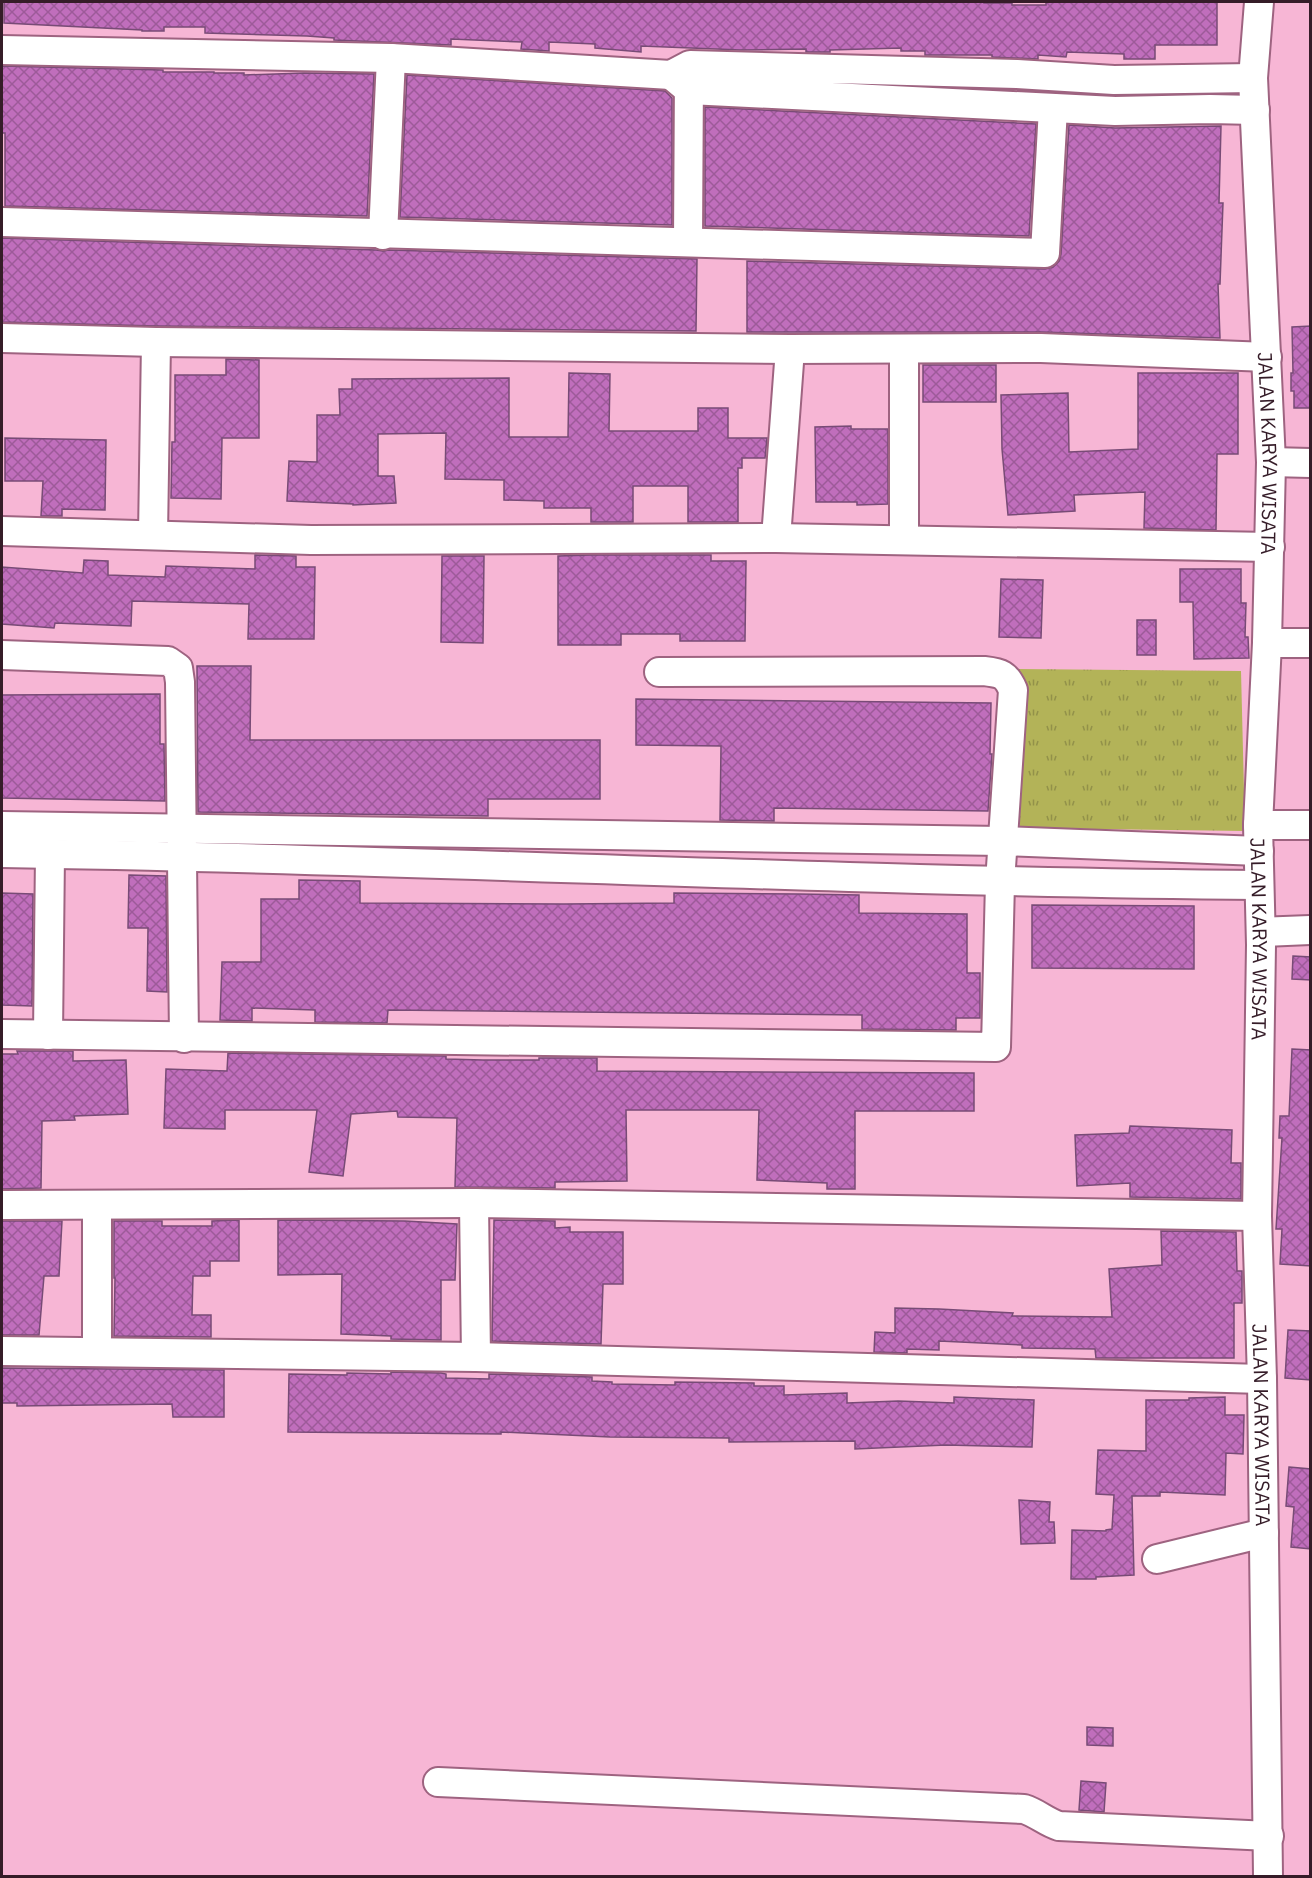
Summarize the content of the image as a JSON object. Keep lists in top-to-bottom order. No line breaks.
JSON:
{"streets":{"street":["JALAN KARYA WISATA"]}}
